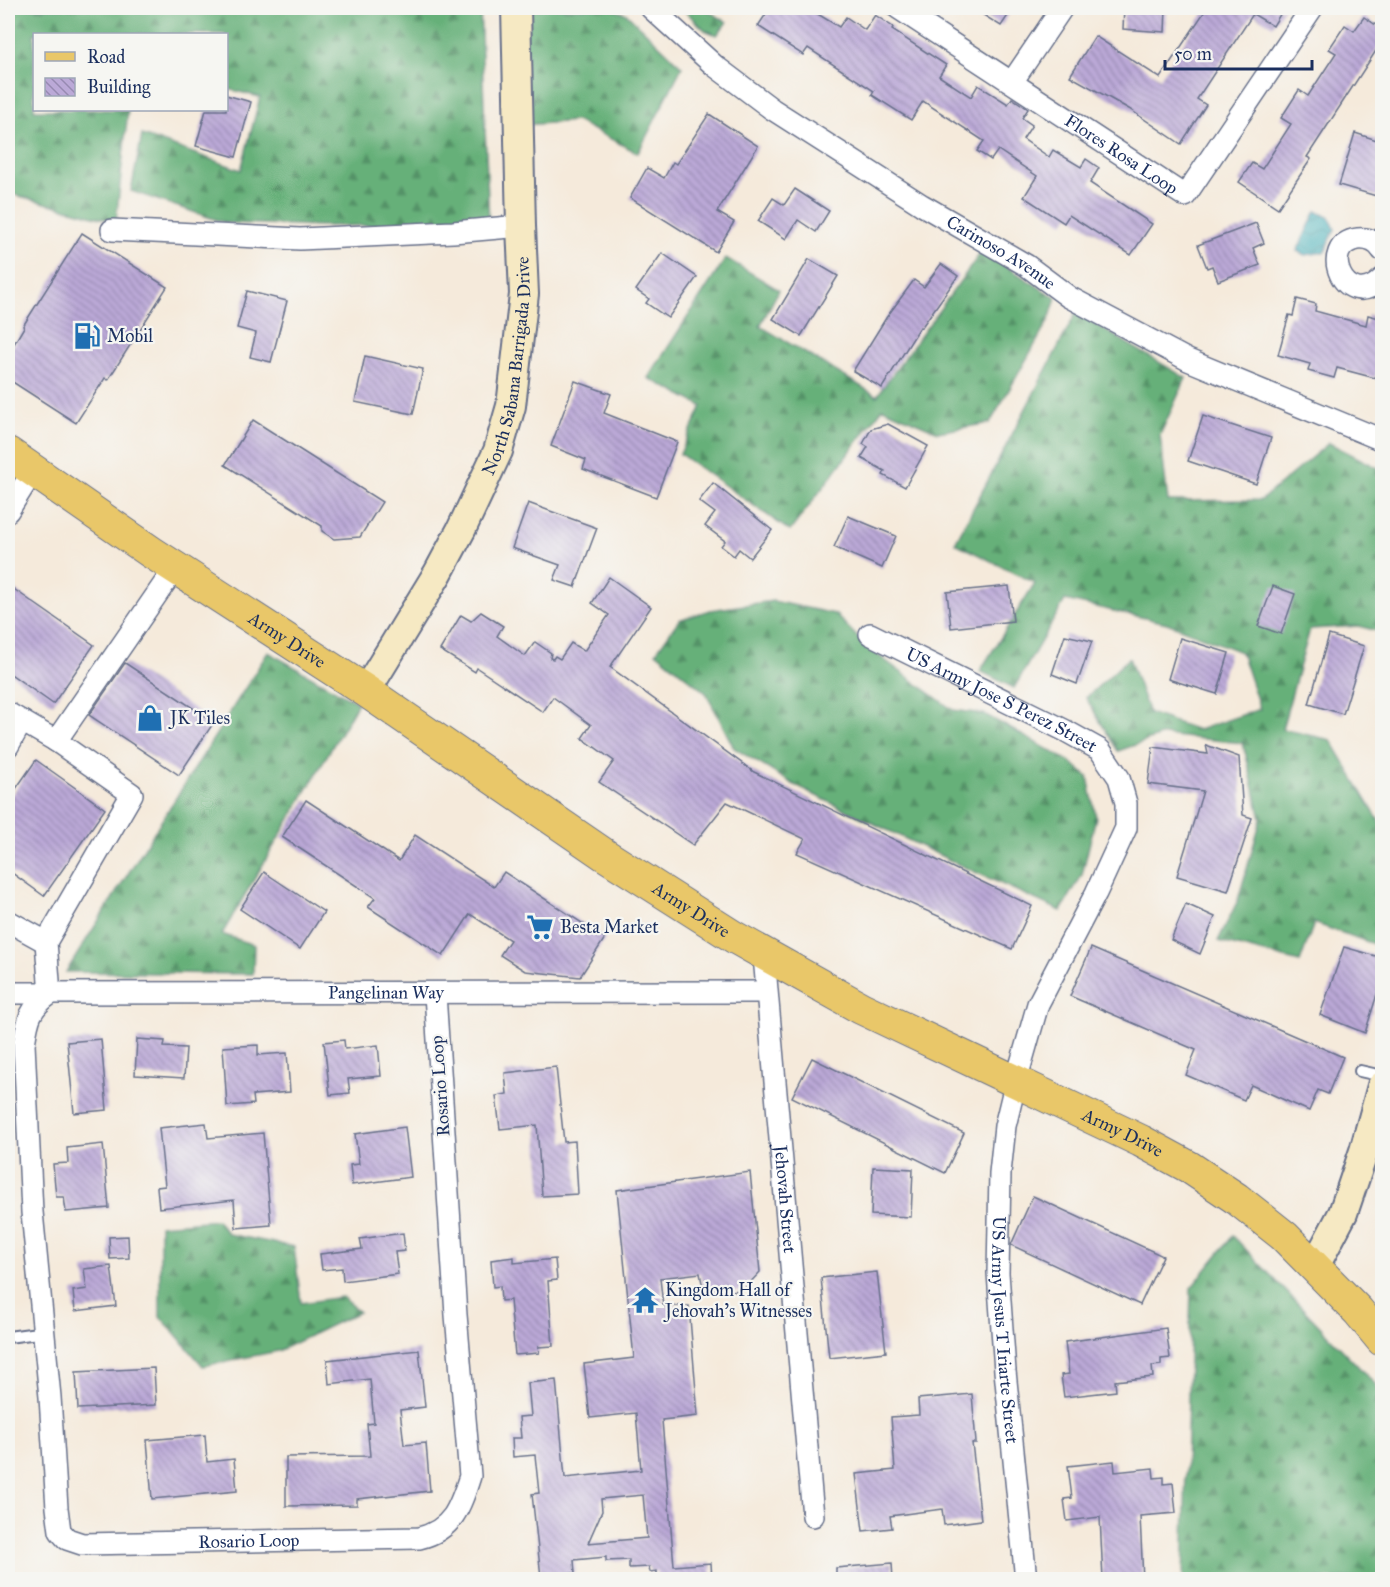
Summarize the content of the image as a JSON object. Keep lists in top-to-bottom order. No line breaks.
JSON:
{"streets":{"main road":["North Sabana Barrigada Drive","Army Drive"],"street":["Flores Rosa Loop","Carinoso Avenue","US Army Jose S Perez Street","Pangelinan Way","Rosario Loop","Jehovah Street","US Army Jesus T Iriarte Street"]},"crossings":[["North Sabana Barrigada Drive","Army Drive"],["Army Drive","US Army Jose S Perez Street"],["Army Drive","Jehovah Street"],["Army Drive","US Army Jesus T Iriarte Street"],["US Army Jose S Perez Street","US Army Jesus T Iriarte Street"],["Pangelinan Way","Rosario Loop"],["Pangelinan Way","Jehovah Street"]],"places":{"fuel station":["Mobil"],"shop":["JK Tiles"],"supermarket":["Besta Market"],"temple":["Kingdom Hall of Jehovah’s Witnesses"]},"legend":["Road","Building"],"scale_bar":"50 m"}
